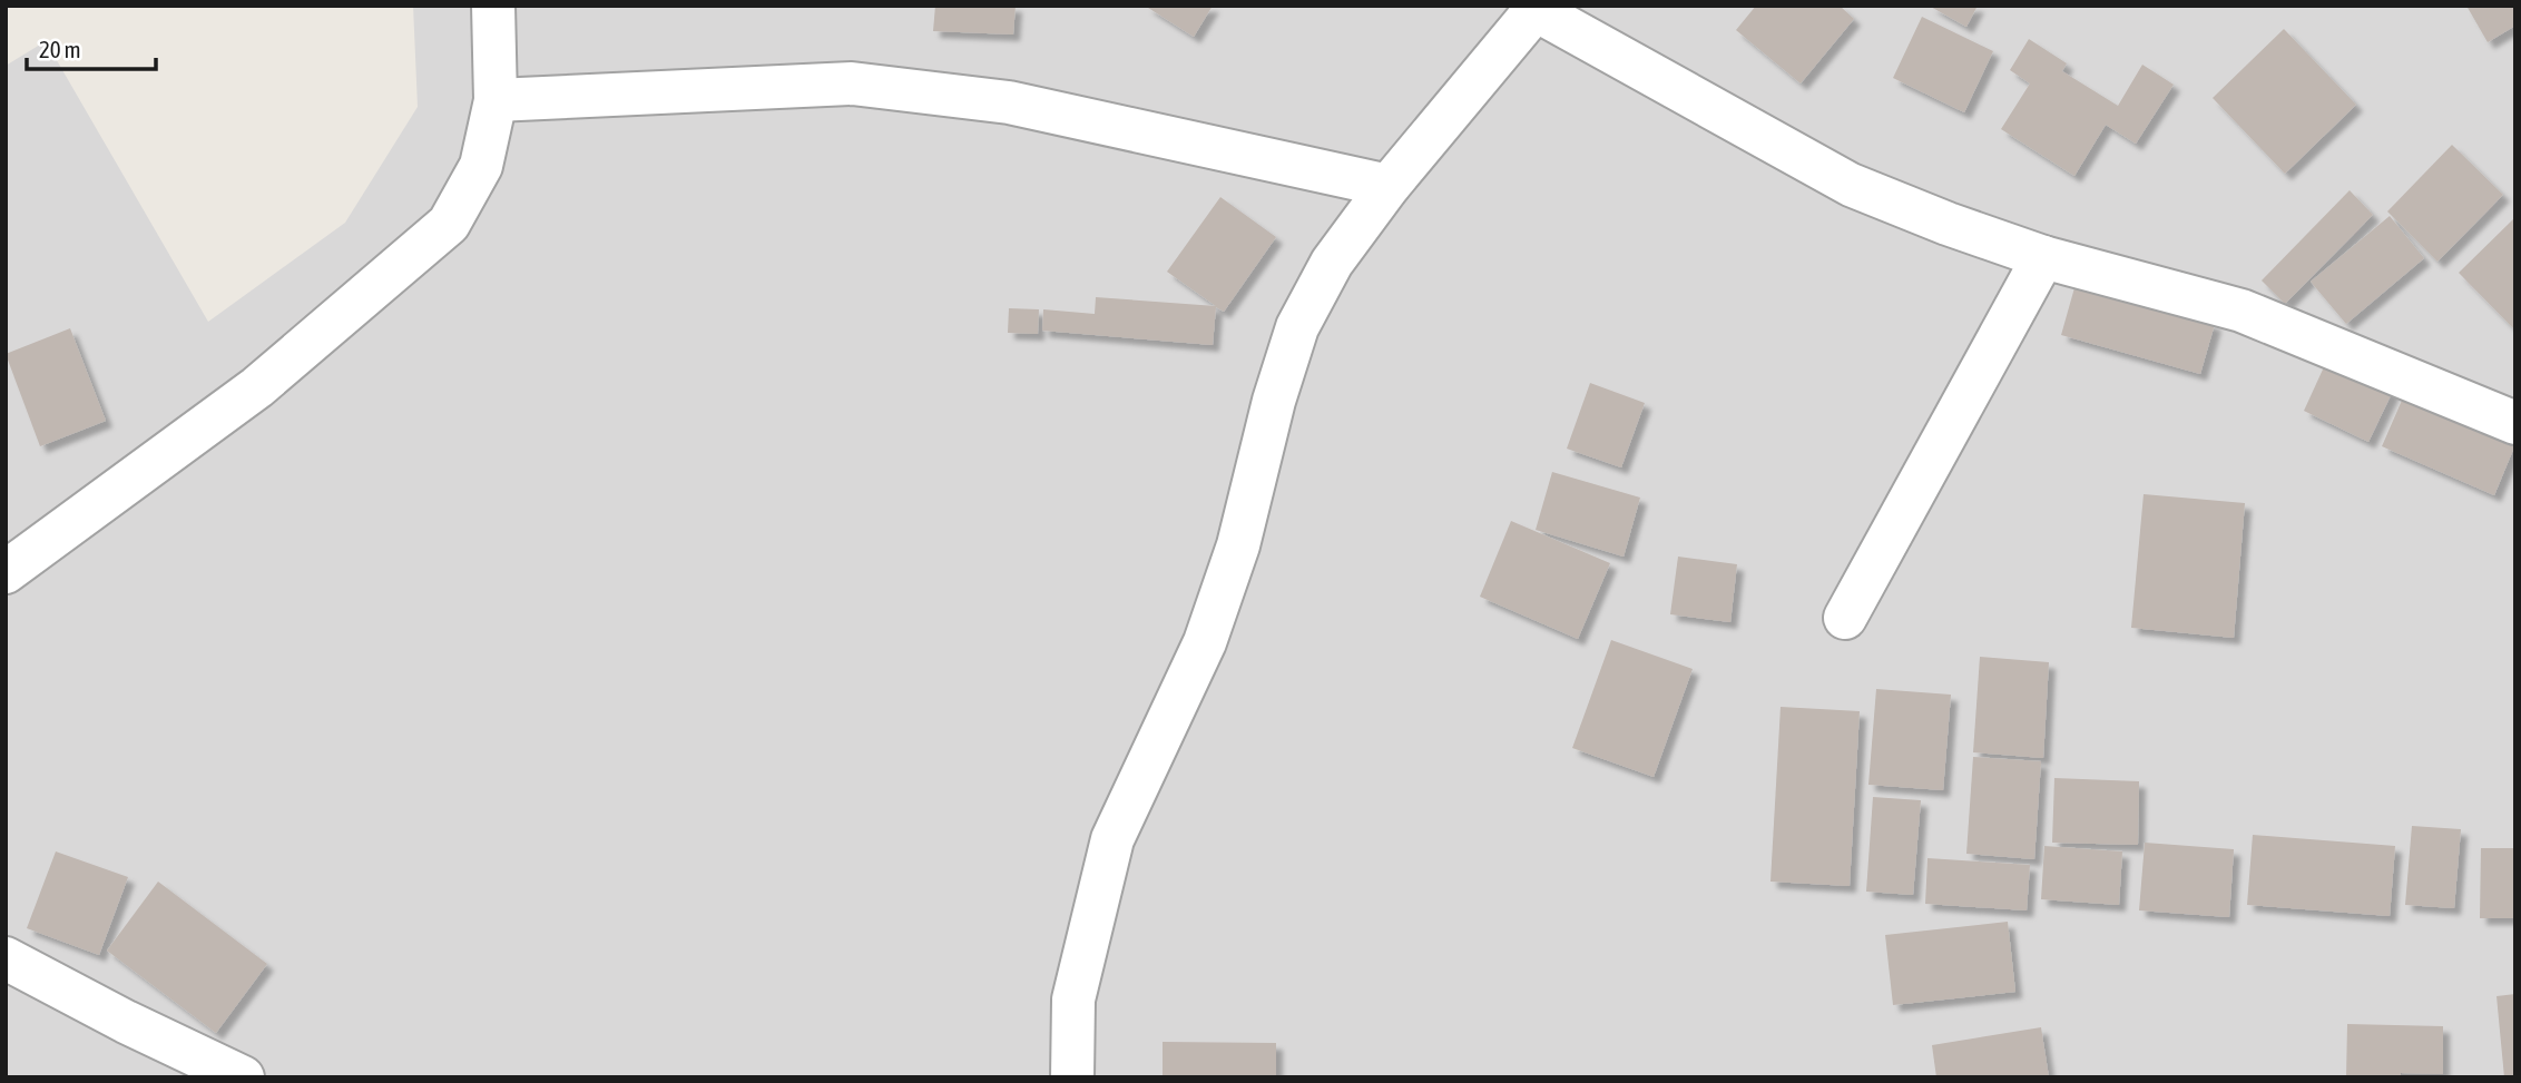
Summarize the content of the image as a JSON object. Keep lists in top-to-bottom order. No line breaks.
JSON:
{"scale_bar":"20 m"}
